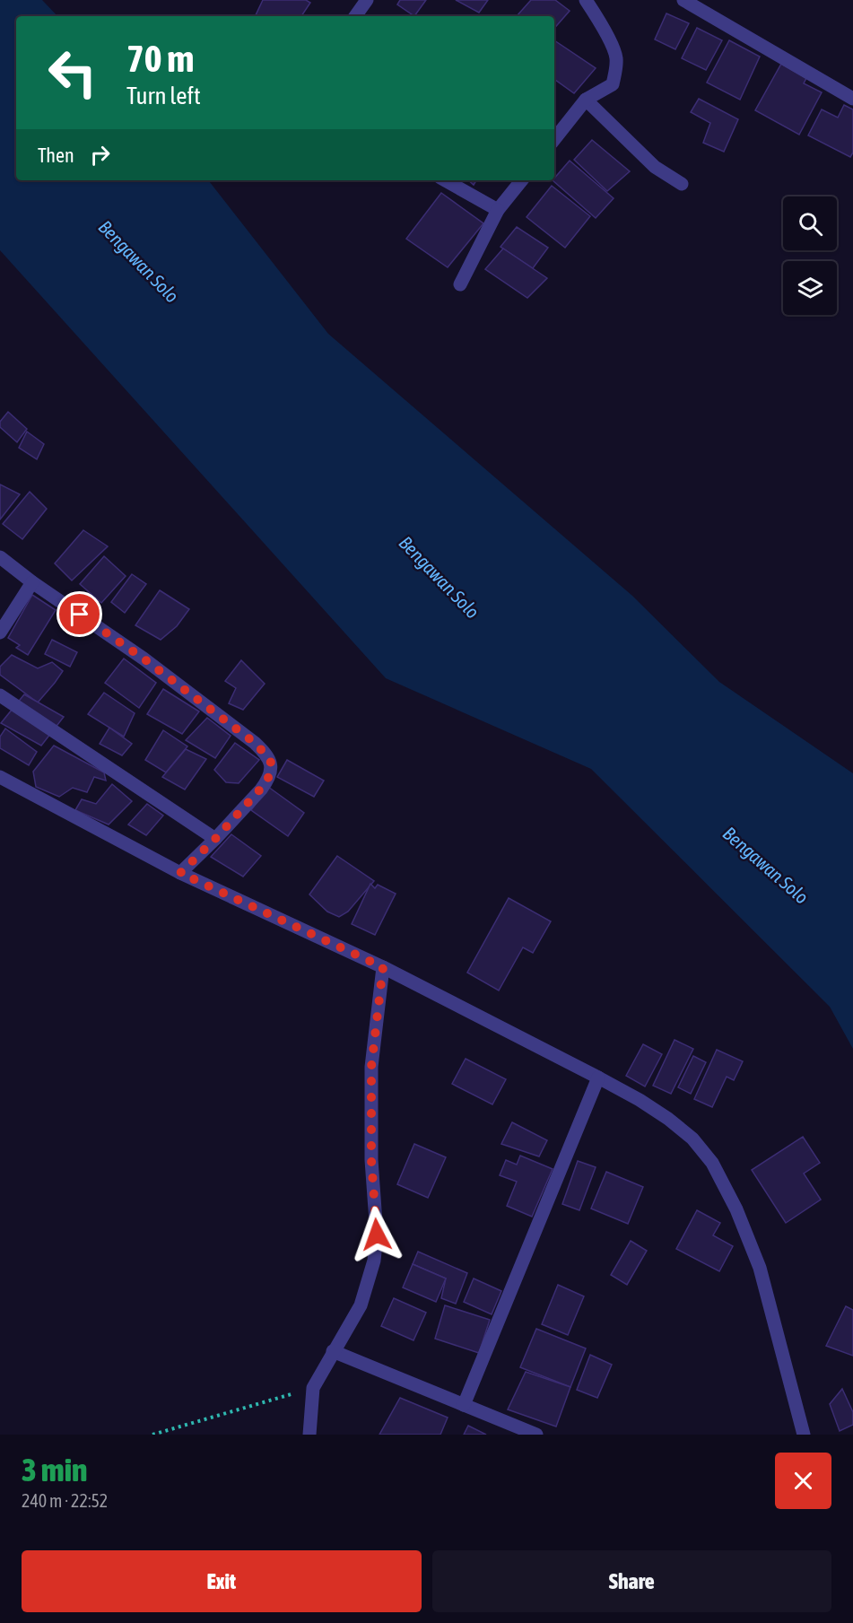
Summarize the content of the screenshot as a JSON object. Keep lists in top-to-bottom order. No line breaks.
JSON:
{"water":["Bengawan Solo"],"page":{"turn":["70 m","Turn left"],"then":"Then","heading":["3 min","240 m · 22:52"],"buttons":["Exit","Share"]}}
